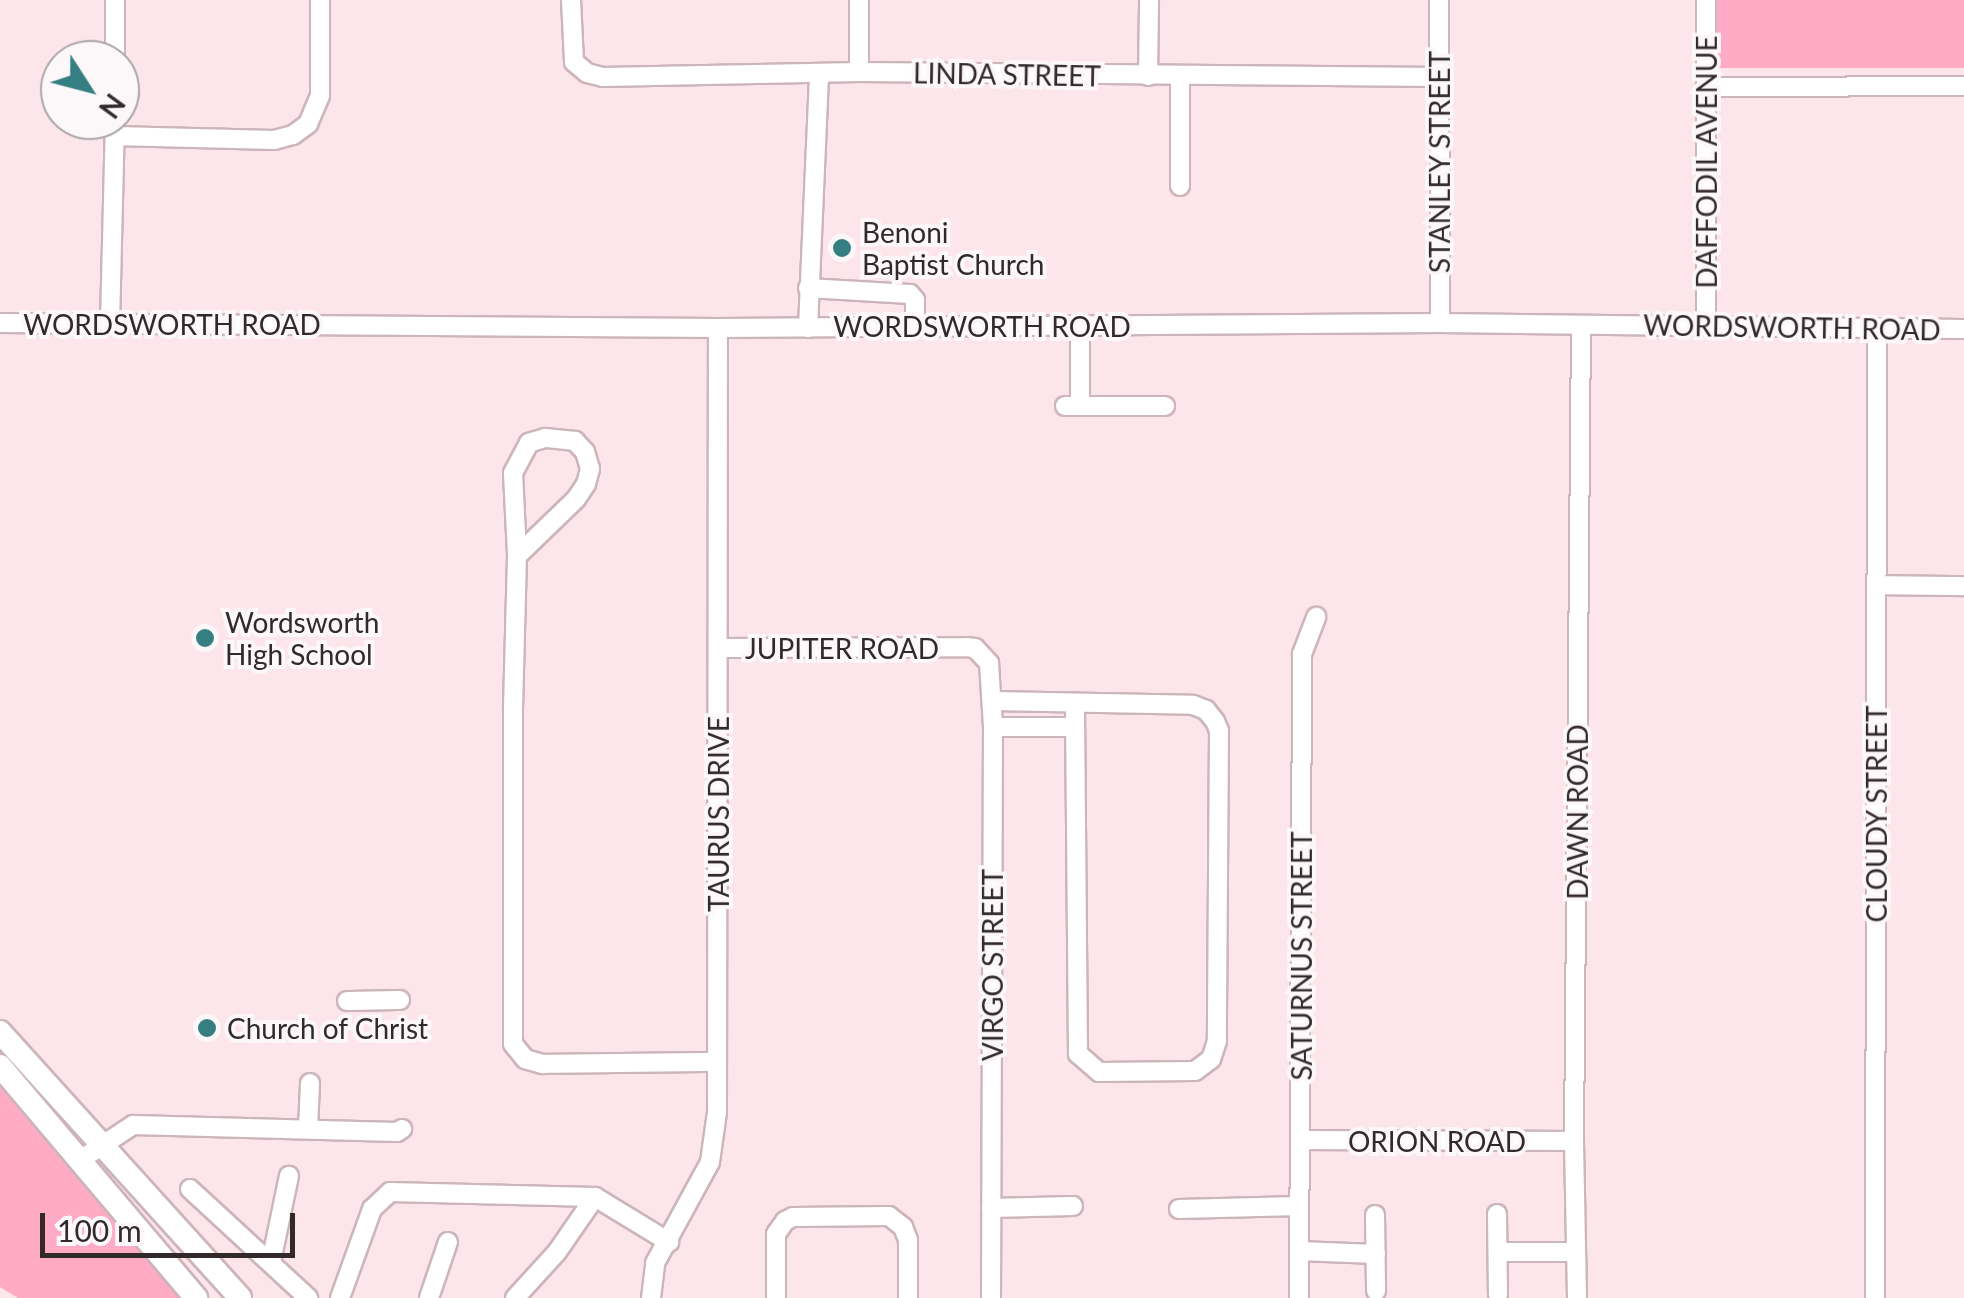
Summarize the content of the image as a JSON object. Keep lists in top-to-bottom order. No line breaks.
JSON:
{"streets":{"street":["LINDA STREET","STANLEY STREET","DAFFODIL AVENUE","WORDSWORTH ROAD","JUPITER ROAD","DAWN ROAD","TAURUS DRIVE","CLOUDY STREET","SATURNUS STREET","VIRGO STREET","ORION ROAD"]},"crossings":[["LINDA STREET","STANLEY STREET"],["STANLEY STREET","WORDSWORTH ROAD"],["DAFFODIL AVENUE","WORDSWORTH ROAD"],["WORDSWORTH ROAD","DAWN ROAD"],["WORDSWORTH ROAD","TAURUS DRIVE"],["WORDSWORTH ROAD","CLOUDY STREET"],["JUPITER ROAD","TAURUS DRIVE"],["JUPITER ROAD","VIRGO STREET"],["DAWN ROAD","ORION ROAD"],["SATURNUS STREET","ORION ROAD"]],"places":["Benoni Baptist Church","Wordsworth High School","Church of Christ"],"scale_bar":"100 m","north":"bottom right"}
